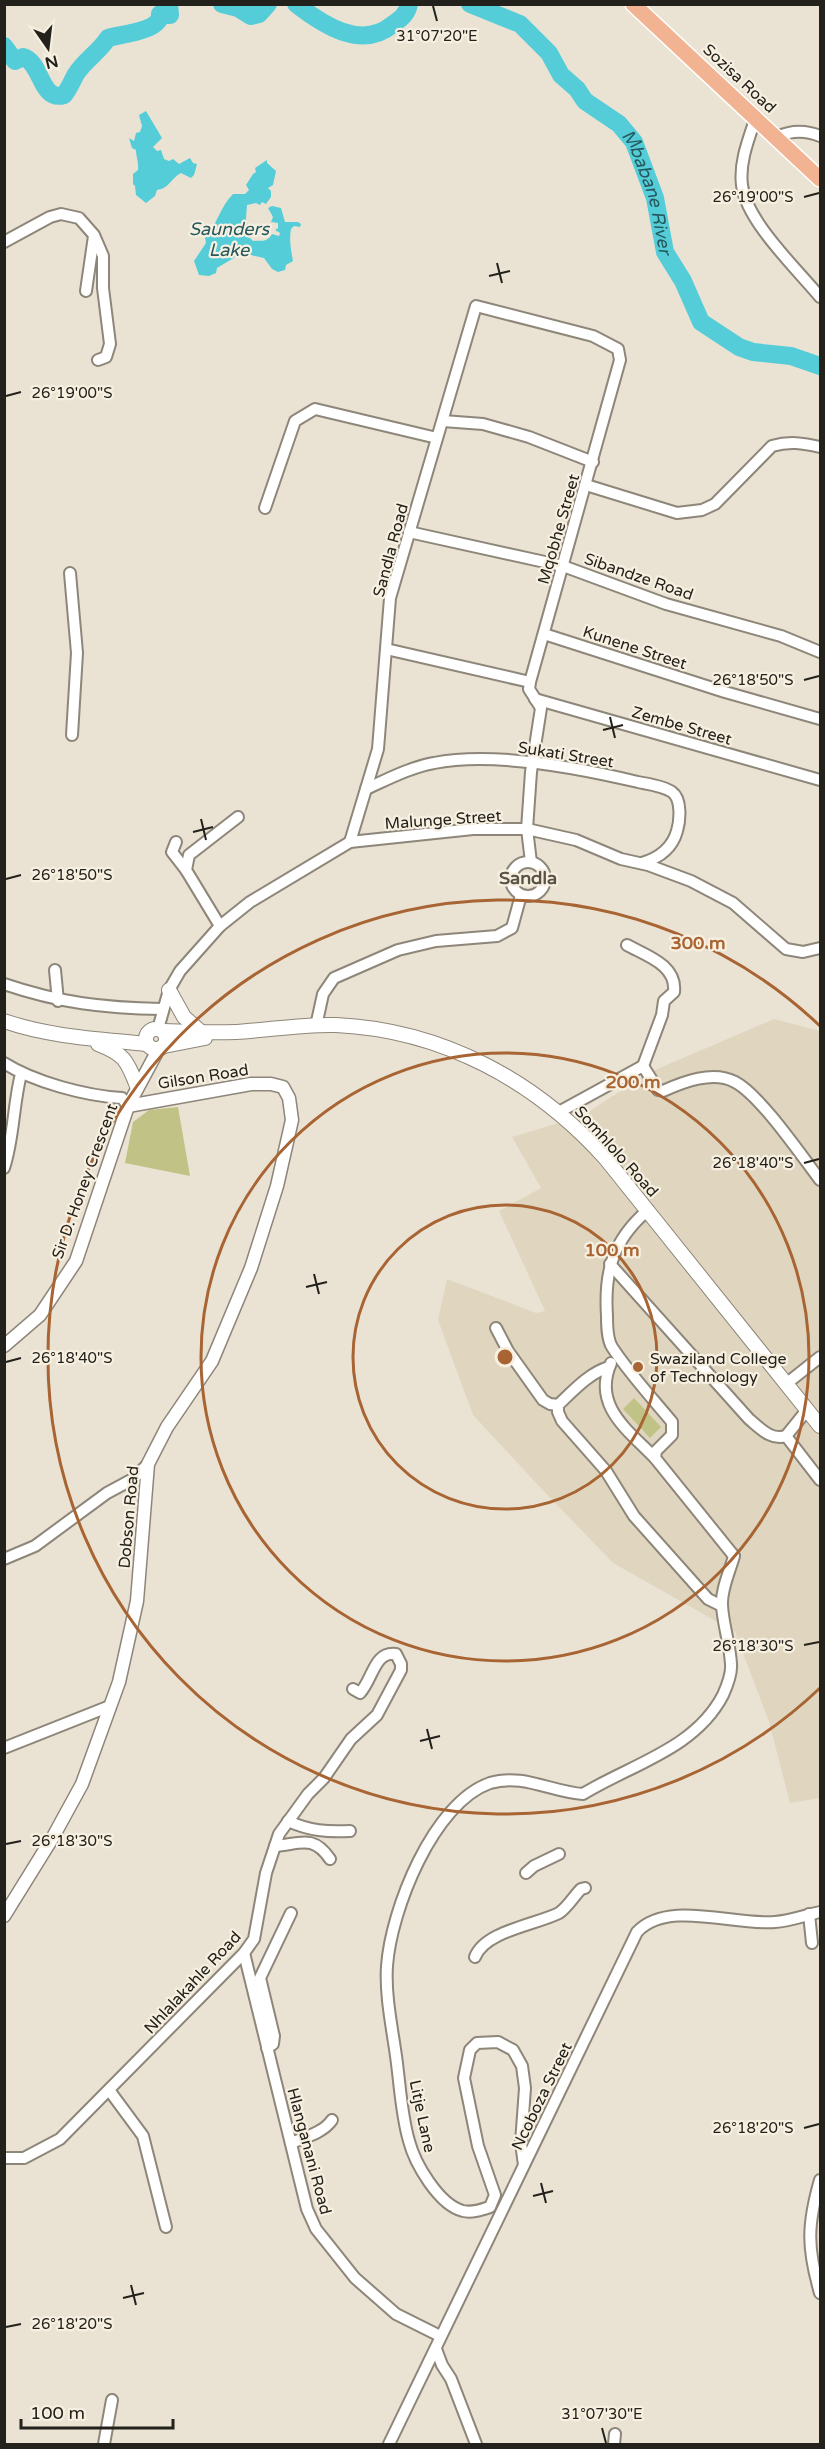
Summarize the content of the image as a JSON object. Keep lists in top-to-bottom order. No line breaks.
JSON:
{"streets":{"main road":["Sozisa Road","Somhlolo Road"],"street":["Mqobhe Street","Sandla Road","Sibandze Road","Kunene Street","Zembe Street","Sukati Street","Malunge Street","Gilson Road","Sir D. Honey Crescent","Dobson Road","Nhlalakahle Road","Ncoboza Street","Litje Lane","Hlanganani Road"]},"crossings":[["Mqobhe Street","Sandla Road"],["Mqobhe Street","Sibandze Road"],["Mqobhe Street","Kunene Street"],["Sandla Road","Sibandze Road"],["Sandla Road","Sukati Street"],["Sandla Road","Malunge Street"],["Sukati Street","Malunge Street"],["Malunge Street","Somhlolo Road"],["Malunge Street","Sir D. Honey Crescent"],["Gilson Road","Sir D. Honey Crescent"],["Gilson Road","Dobson Road"],["Somhlolo Road","Sir D. Honey Crescent"],["Nhlalakahle Road","Hlanganani Road"],["Ncoboza Street","Litje Lane"],["Ncoboza Street","Hlanganani Road"]],"districts":["Sandla"],"water":["Mbabane River","Saunders Lake"],"places":["Swaziland College of Technology"],"scale_bar":"100 m","north":"bottom","coordinates":["31°07'20\"E","26°19'00\"S","26°18'50\"S","26°18'40\"S","26°18'30\"S","26°18'20\"S","31°07'30\"E"],"rings":["300 m","200 m","100 m"]}
